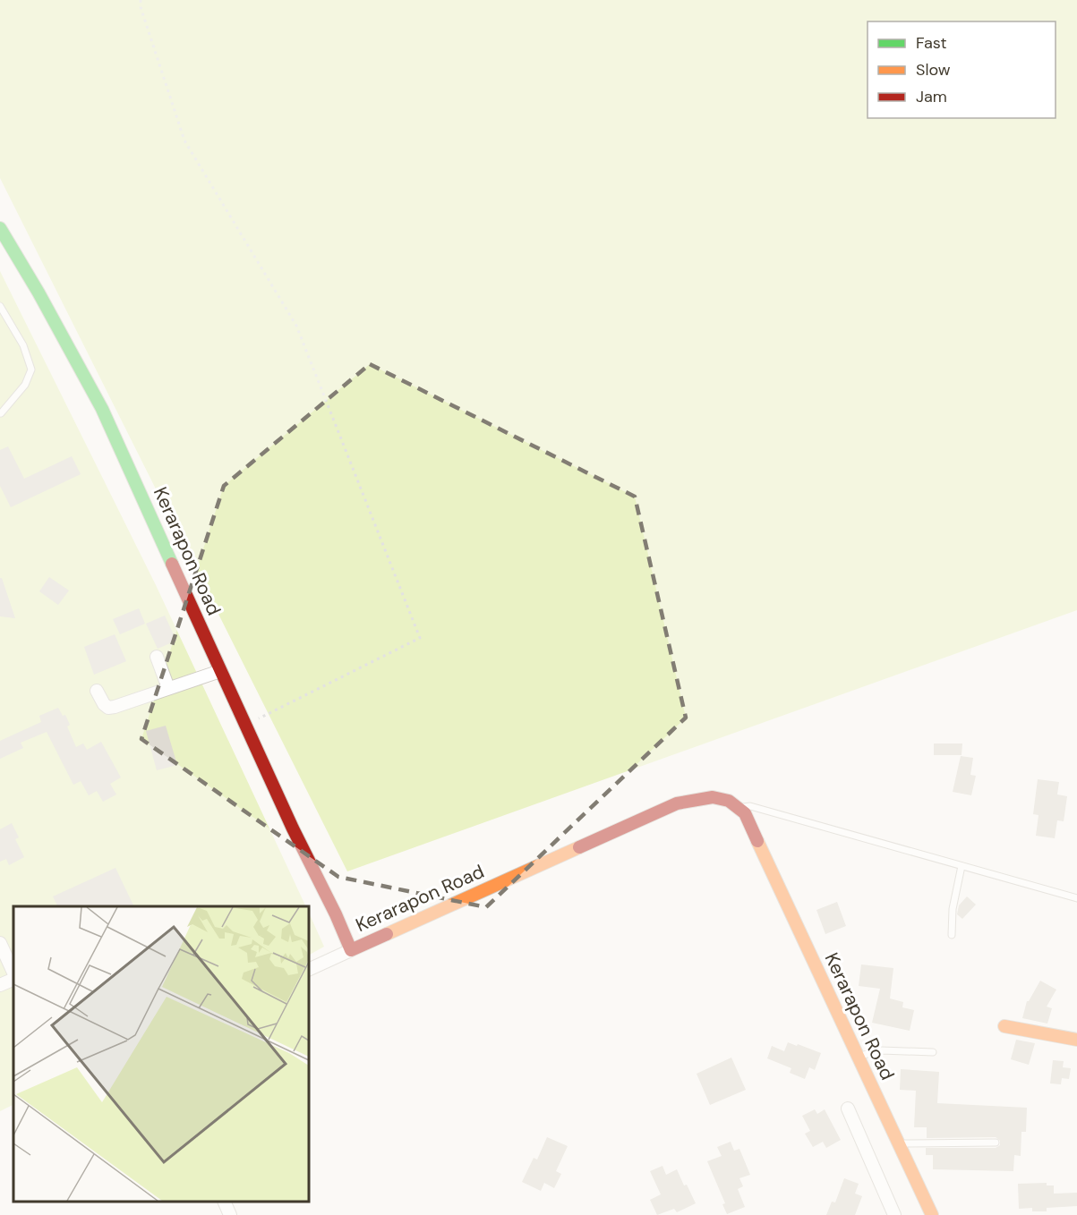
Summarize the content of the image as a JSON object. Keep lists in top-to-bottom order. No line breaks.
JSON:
{"streets":{"street":["Kerarapon Road"]},"legend":["Fast","Slow","Jam"]}
